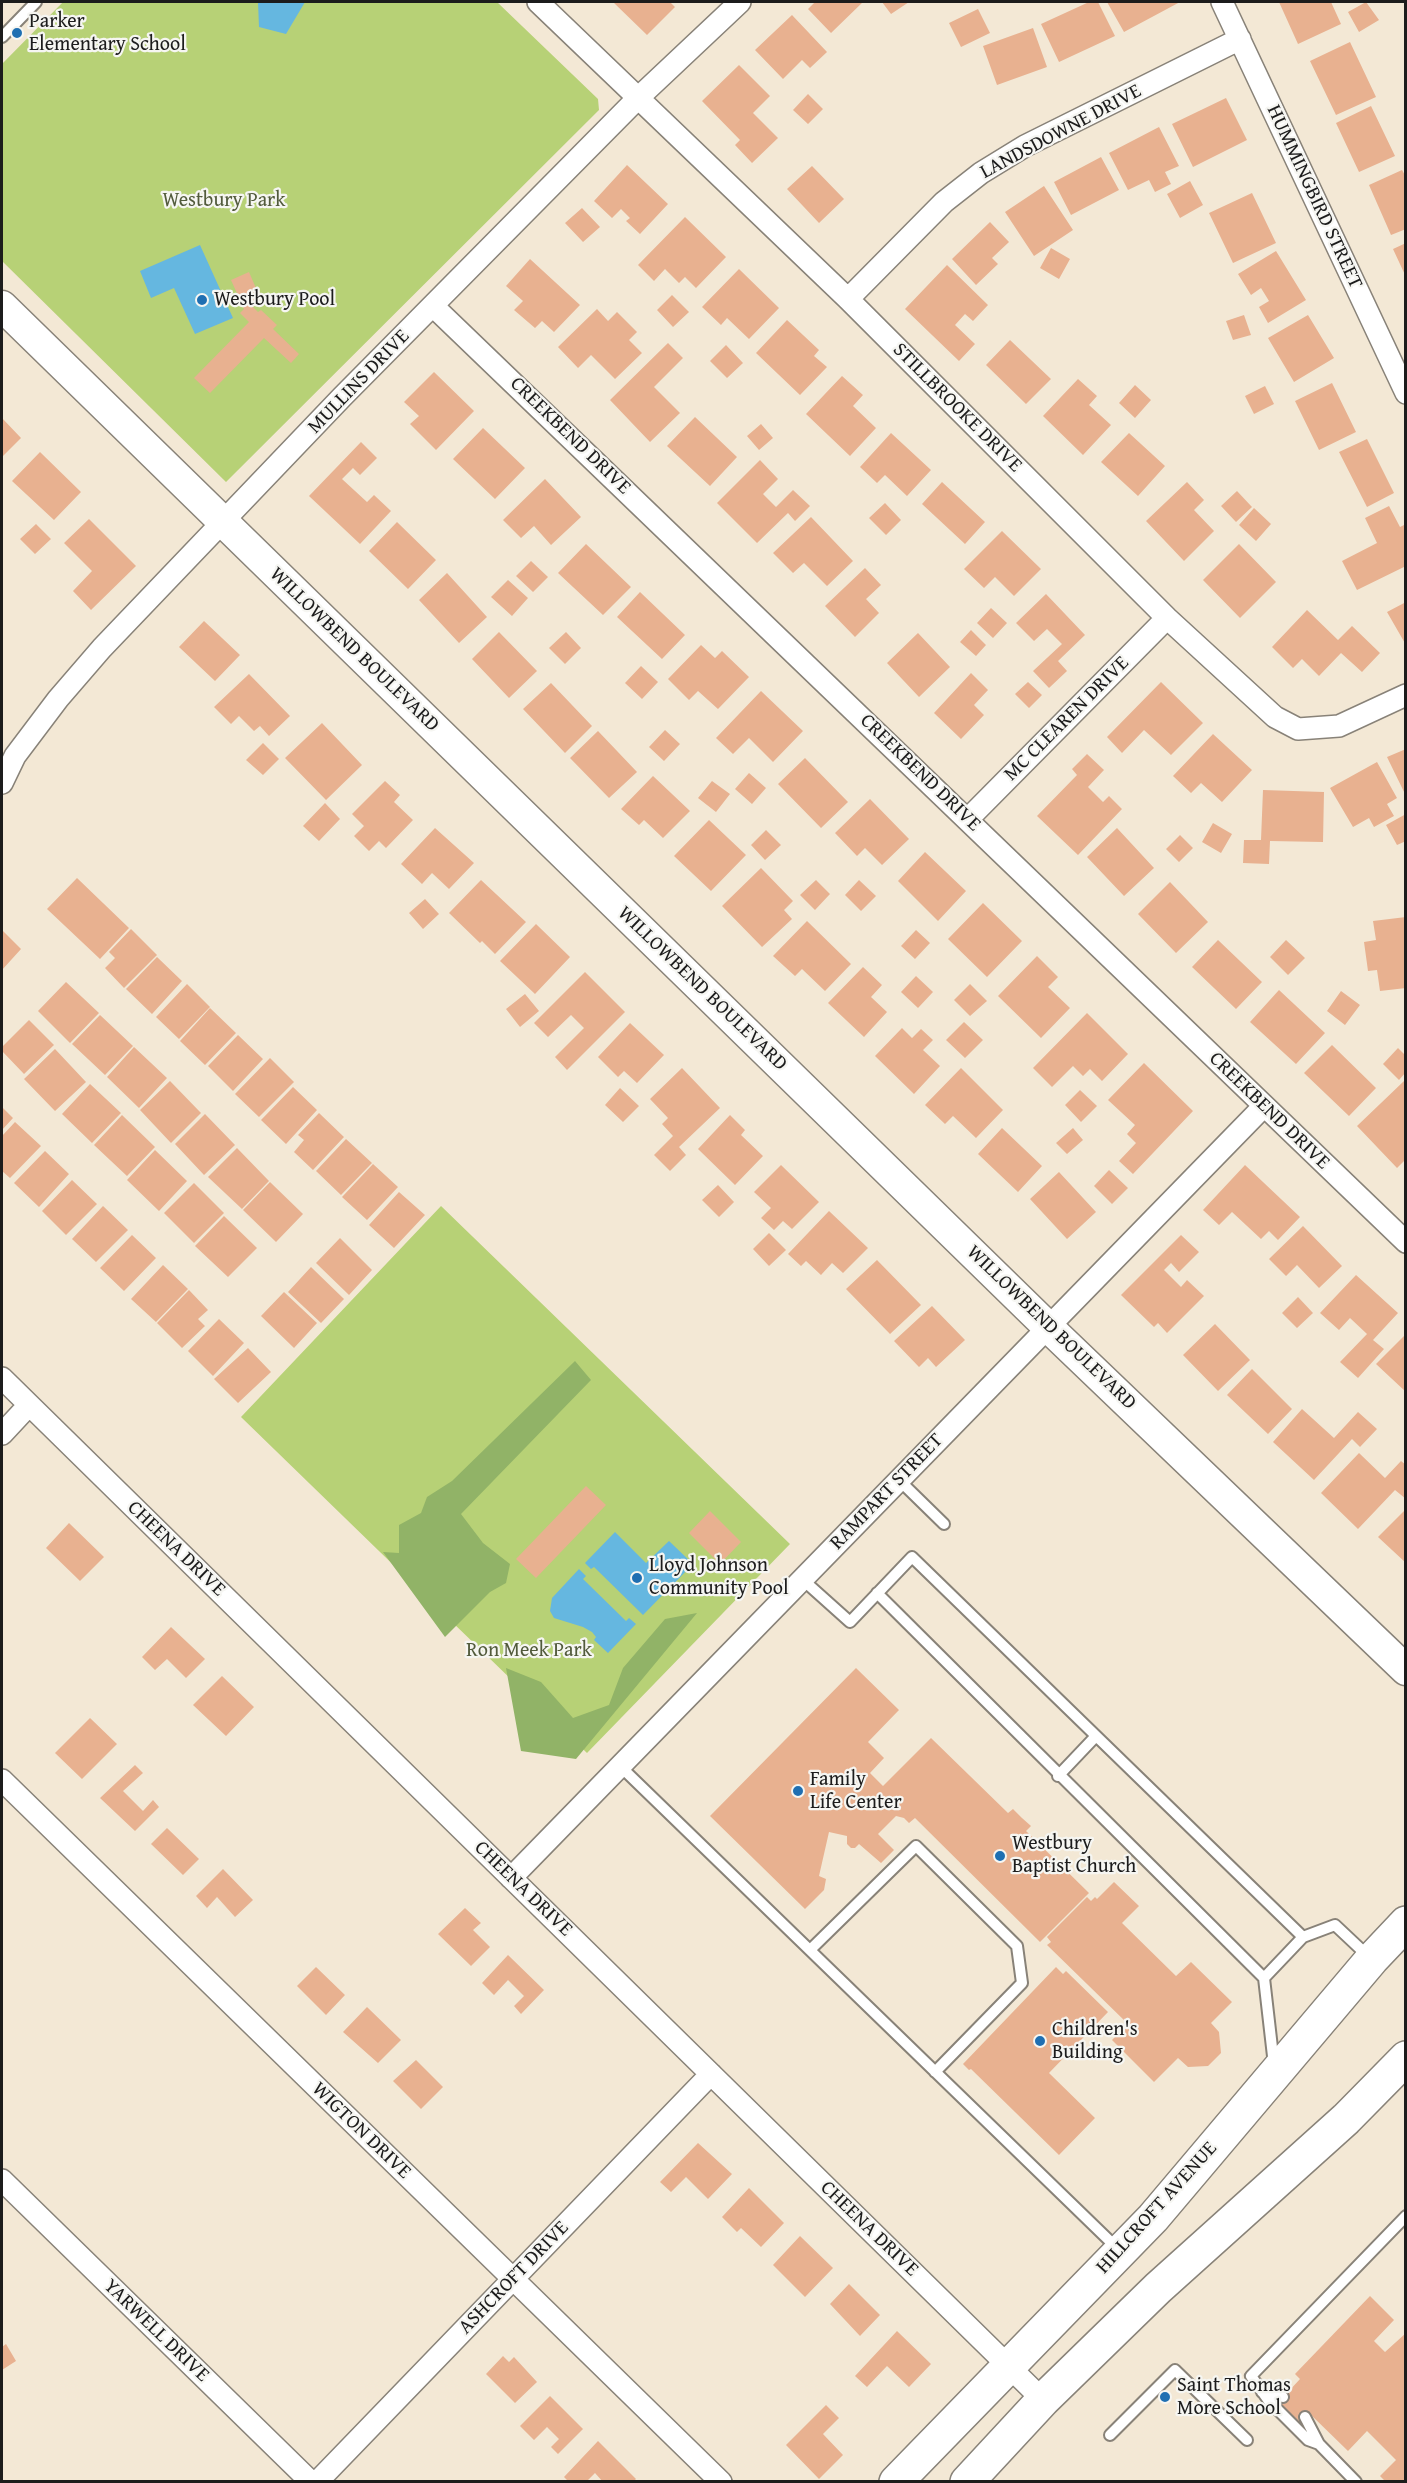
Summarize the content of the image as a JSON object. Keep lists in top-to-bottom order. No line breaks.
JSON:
{"streets":{"main road":["WILLOWBEND BOULEVARD","HILLCROFT AVENUE"],"street":["LANDSDOWNE DRIVE","HUMMINGBIRD STREET","MULLINS DRIVE","STILLBROOKE DRIVE","CREEKBEND DRIVE","MC CLEAREN DRIVE","RAMPART STREET","CHEENA DRIVE","WIGTON DRIVE","ASHCROFT DRIVE","YARWELL DRIVE"]},"crossings":[["LANDSDOWNE DRIVE","HUMMINGBIRD STREET"],["LANDSDOWNE DRIVE","STILLBROOKE DRIVE"],["MULLINS DRIVE","STILLBROOKE DRIVE"],["MULLINS DRIVE","CREEKBEND DRIVE"],["MULLINS DRIVE","WILLOWBEND BOULEVARD"],["STILLBROOKE DRIVE","MC CLEAREN DRIVE"],["CREEKBEND DRIVE","MC CLEAREN DRIVE"],["CREEKBEND DRIVE","RAMPART STREET"],["WILLOWBEND BOULEVARD","RAMPART STREET"],["RAMPART STREET","CHEENA DRIVE"],["CHEENA DRIVE","HILLCROFT AVENUE"],["CHEENA DRIVE","ASHCROFT DRIVE"],["WIGTON DRIVE","ASHCROFT DRIVE"]],"parks":["Westbury Park","Ron Meek Park"],"places":["Parker Elementary School","Westbury Pool","Lloyd Johnson Community Pool","Family Life Center","Westbury Baptist Church","Children's Building","Saint Thomas More School"]}
